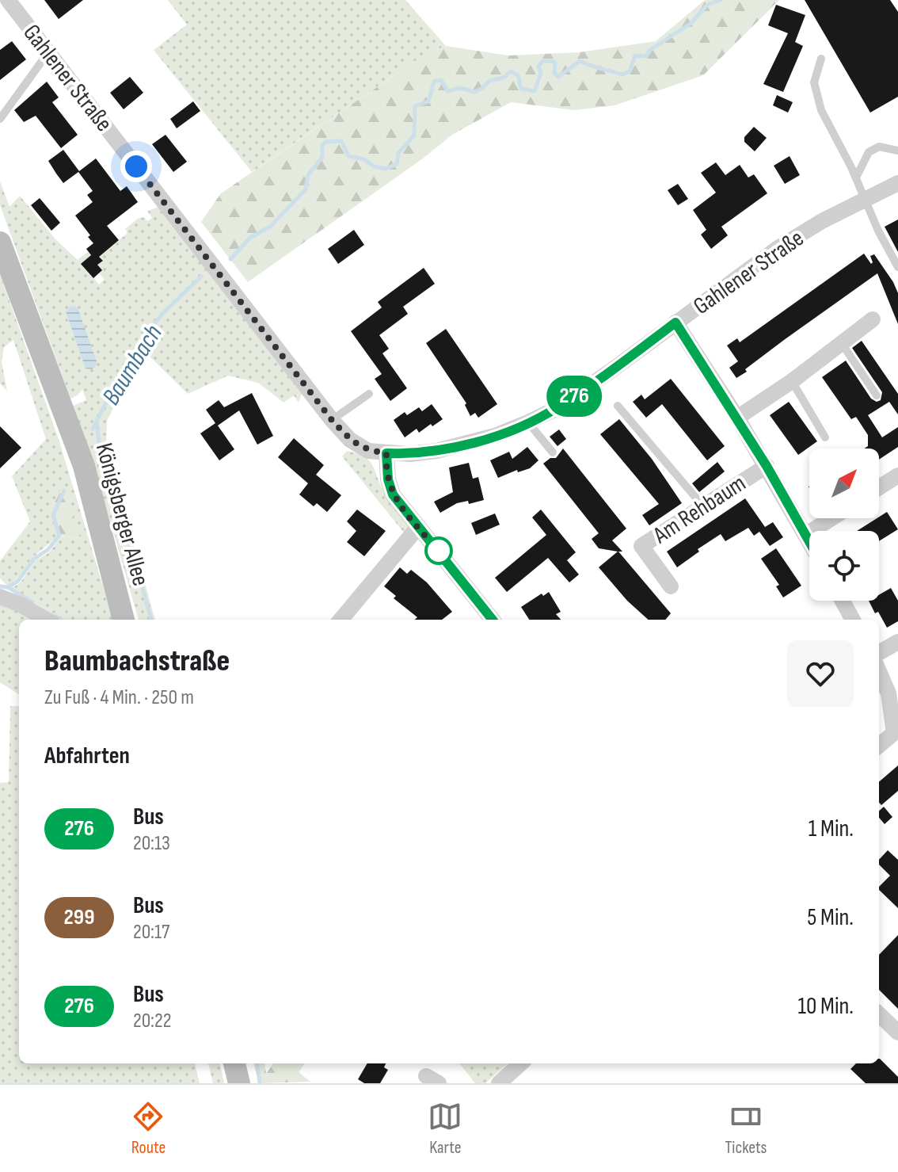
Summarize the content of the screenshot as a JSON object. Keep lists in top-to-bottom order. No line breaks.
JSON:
{"streets":{"main road":["Königsberger Allee"],"street":["Gahlener Straße","Am Rehbaum"]},"crossings":[["Gahlener Straße","Am Rehbaum"]],"water":["Baumbach"],"lines":["bus line 276"],"north":"top right","page":{"on_map":"276","heading":[["Baumbachstraße","Zu Fuß · 4 Min. · 250 m"],"Abfahrten"],"list":[{"mark":"276","name":"Bus","note":"20:13","value":"1 Min."},{"mark":"299","name":"Bus","note":"20:17","value":"5 Min."},{"mark":"276","name":"Bus","note":"20:22","value":"10 Min."}],"tabs":["Route","Karte","Tickets"]}}
